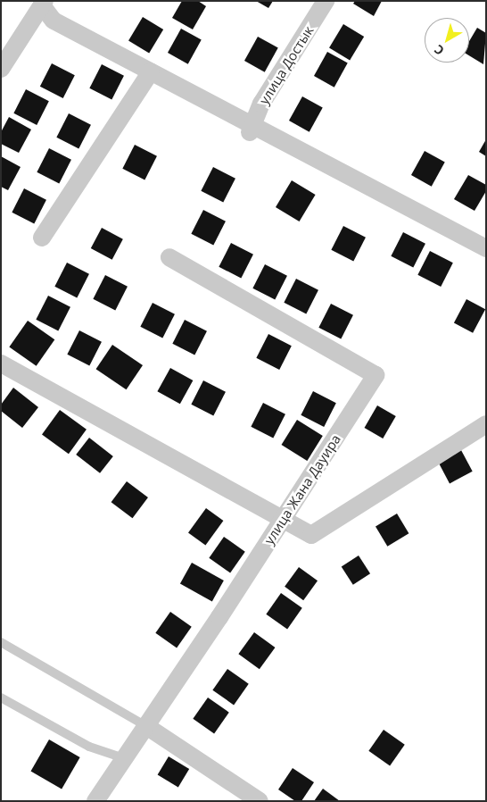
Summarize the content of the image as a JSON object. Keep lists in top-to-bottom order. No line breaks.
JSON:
{"streets":{"street":["улица Достык","улица Жана Дауира"]},"north":"bottom left"}
